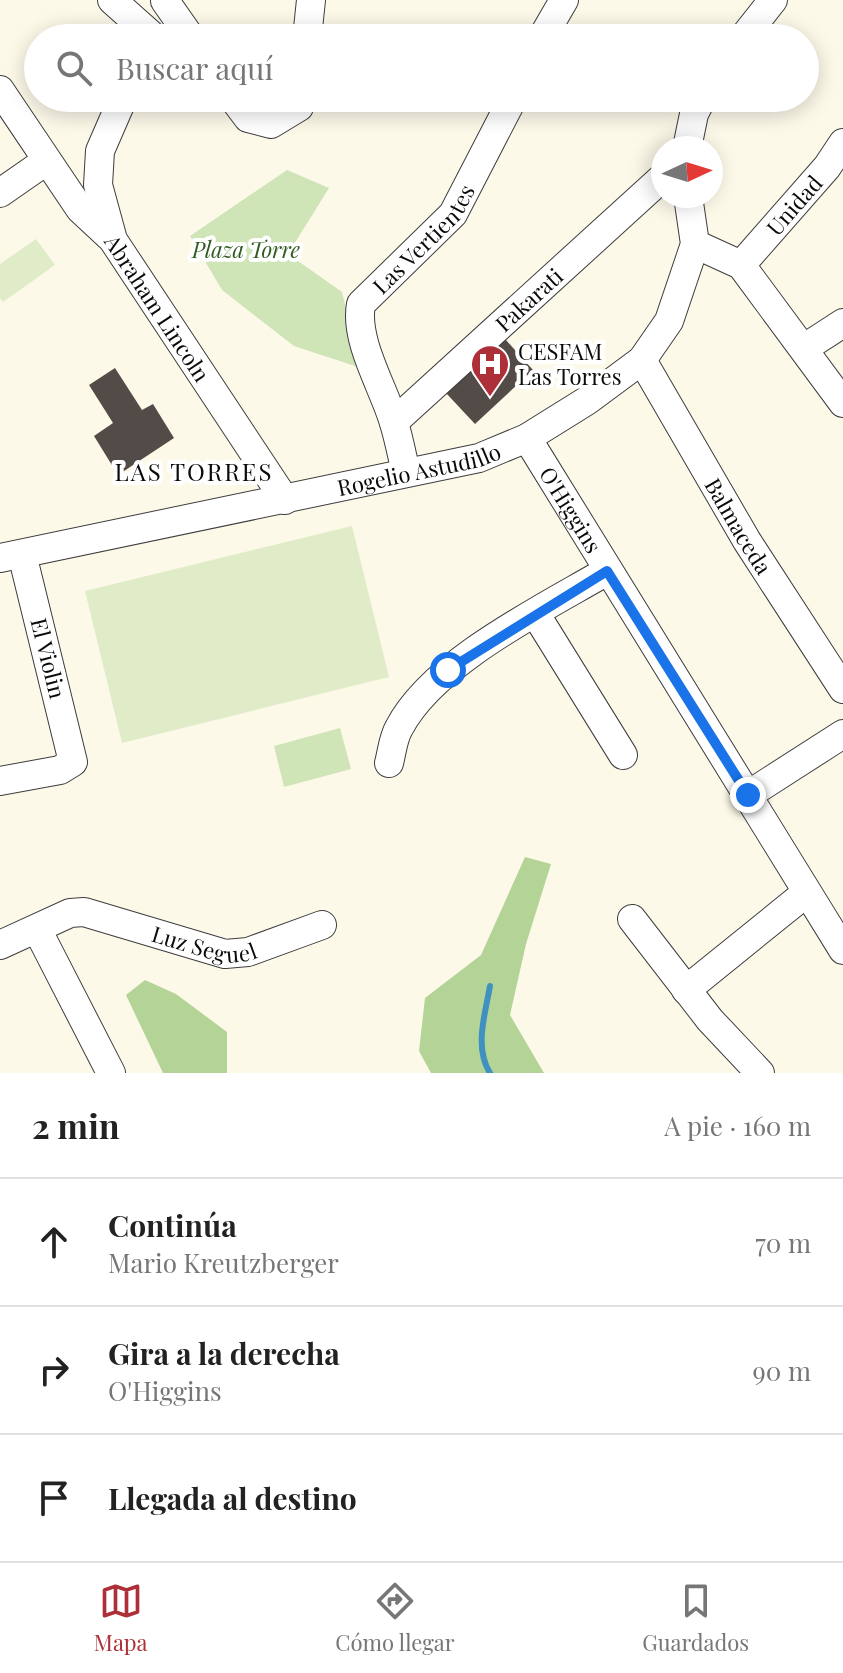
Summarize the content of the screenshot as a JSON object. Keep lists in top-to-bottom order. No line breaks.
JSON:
{"streets":{"street":["Unidad","Las Vertientes","Pakarati","Abraham Lincoln","Rogelio Astudillo","O'Higgins","Balmaceda","El Violin","Luz Seguel"]},"crossings":[["Las Vertientes","Pakarati"],["Las Vertientes","Rogelio Astudillo"],["Abraham Lincoln","Rogelio Astudillo"],["Rogelio Astudillo","O'Higgins"],["Rogelio Astudillo","Balmaceda"],["Rogelio Astudillo","El Violin"]],"districts":["LAS TORRES"],"parks":["Plaza Torre"],"places":{"hospital":["CESFAM Las Torres"]},"north":"right","page":{"search":"Buscar aquí","heading":["2 min","A pie · 160 m"],"list":[["Continúa","Mario Kreutzberger","70 m"],["Gira a la derecha","O'Higgins","90 m"],"Llegada al destino"],"nav":["Mapa","Cómo llegar","Guardados"]}}
